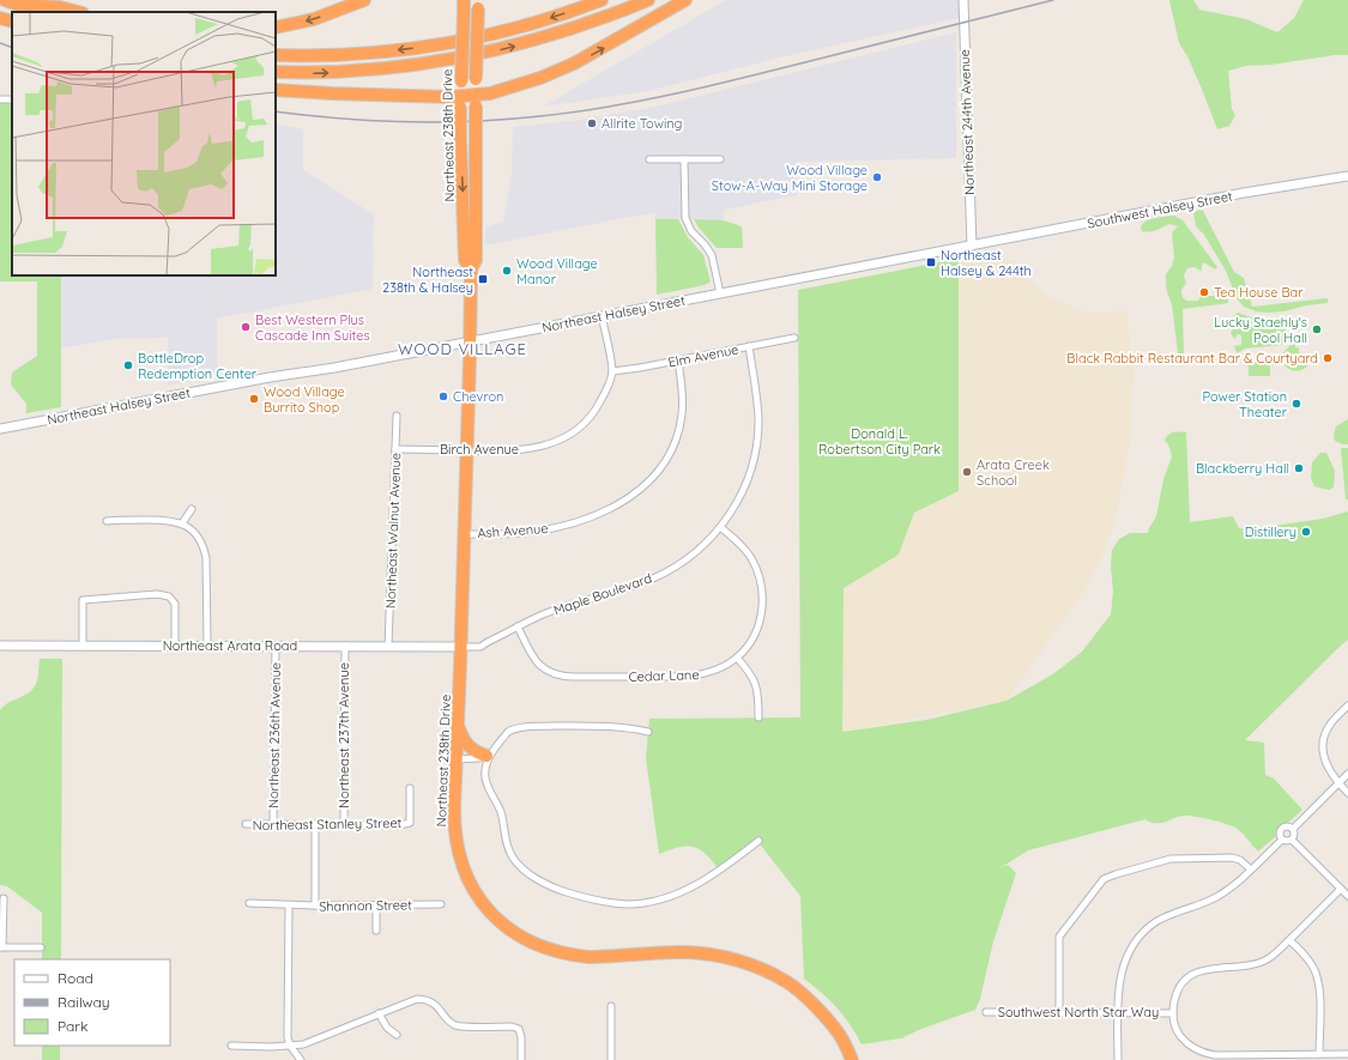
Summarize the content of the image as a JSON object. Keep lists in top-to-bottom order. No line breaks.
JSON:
{"streets":{"highway":["Northeast 238th Drive"],"street":["Northeast 244th Avenue","Southwest Halsey Street","Northeast Halsey Street","Elm Avenue","Birch Avenue","Northeast Walnut Avenue","Ash Avenue","Maple Boulevard","Northeast Arata Road","Cedar Lane","Northeast 236th Avenue","Northeast 237th Avenue","Northeast Stanley Street","Shannon Street","Southwest North Star Way"]},"crossings":[["Northeast 244th Avenue","Southwest Halsey Street"],["Northeast 244th Avenue","Northeast Halsey Street"],["Northeast 238th Drive","Northeast Halsey Street"],["Northeast 238th Drive","Birch Avenue"],["Northeast 238th Drive","Ash Avenue"],["Northeast 238th Drive","Maple Boulevard"],["Northeast 238th Drive","Northeast Arata Road"],["Southwest Halsey Street","Northeast Halsey Street"],["Elm Avenue","Birch Avenue"],["Elm Avenue","Ash Avenue"],["Elm Avenue","Maple Boulevard"],["Birch Avenue","Northeast Walnut Avenue"],["Northeast Walnut Avenue","Northeast Arata Road"],["Maple Boulevard","Northeast Arata Road"],["Maple Boulevard","Cedar Lane"],["Northeast Arata Road","Northeast 236th Avenue"],["Northeast Arata Road","Northeast 237th Avenue"],["Northeast 236th Avenue","Northeast Stanley Street"],["Northeast 237th Avenue","Northeast Stanley Street"]],"districts":["WOOD VILLAGE"],"parks":["Donald L. Robertson City Park"],"places":{"other":["Allrite Towing","Wood Village Stow-A-Way Mini Storage","Wood Village Manor","Tea House Bar","Best Western Plus Cascade Inn Suites","Lucky Staehly's Pool Hall","Black Rabbit Restaurant Bar & Courtyard","BottleDrop Redemption Center","Chevron","Wood Village Burrito Shop","Power Station Theater","Blackberry Hall","Arata Creek School","Distillery"],"transit":["Northeast Halsey & 244th","Northeast 238th & Halsey"]},"legend":["Road","Railway","Park"]}
